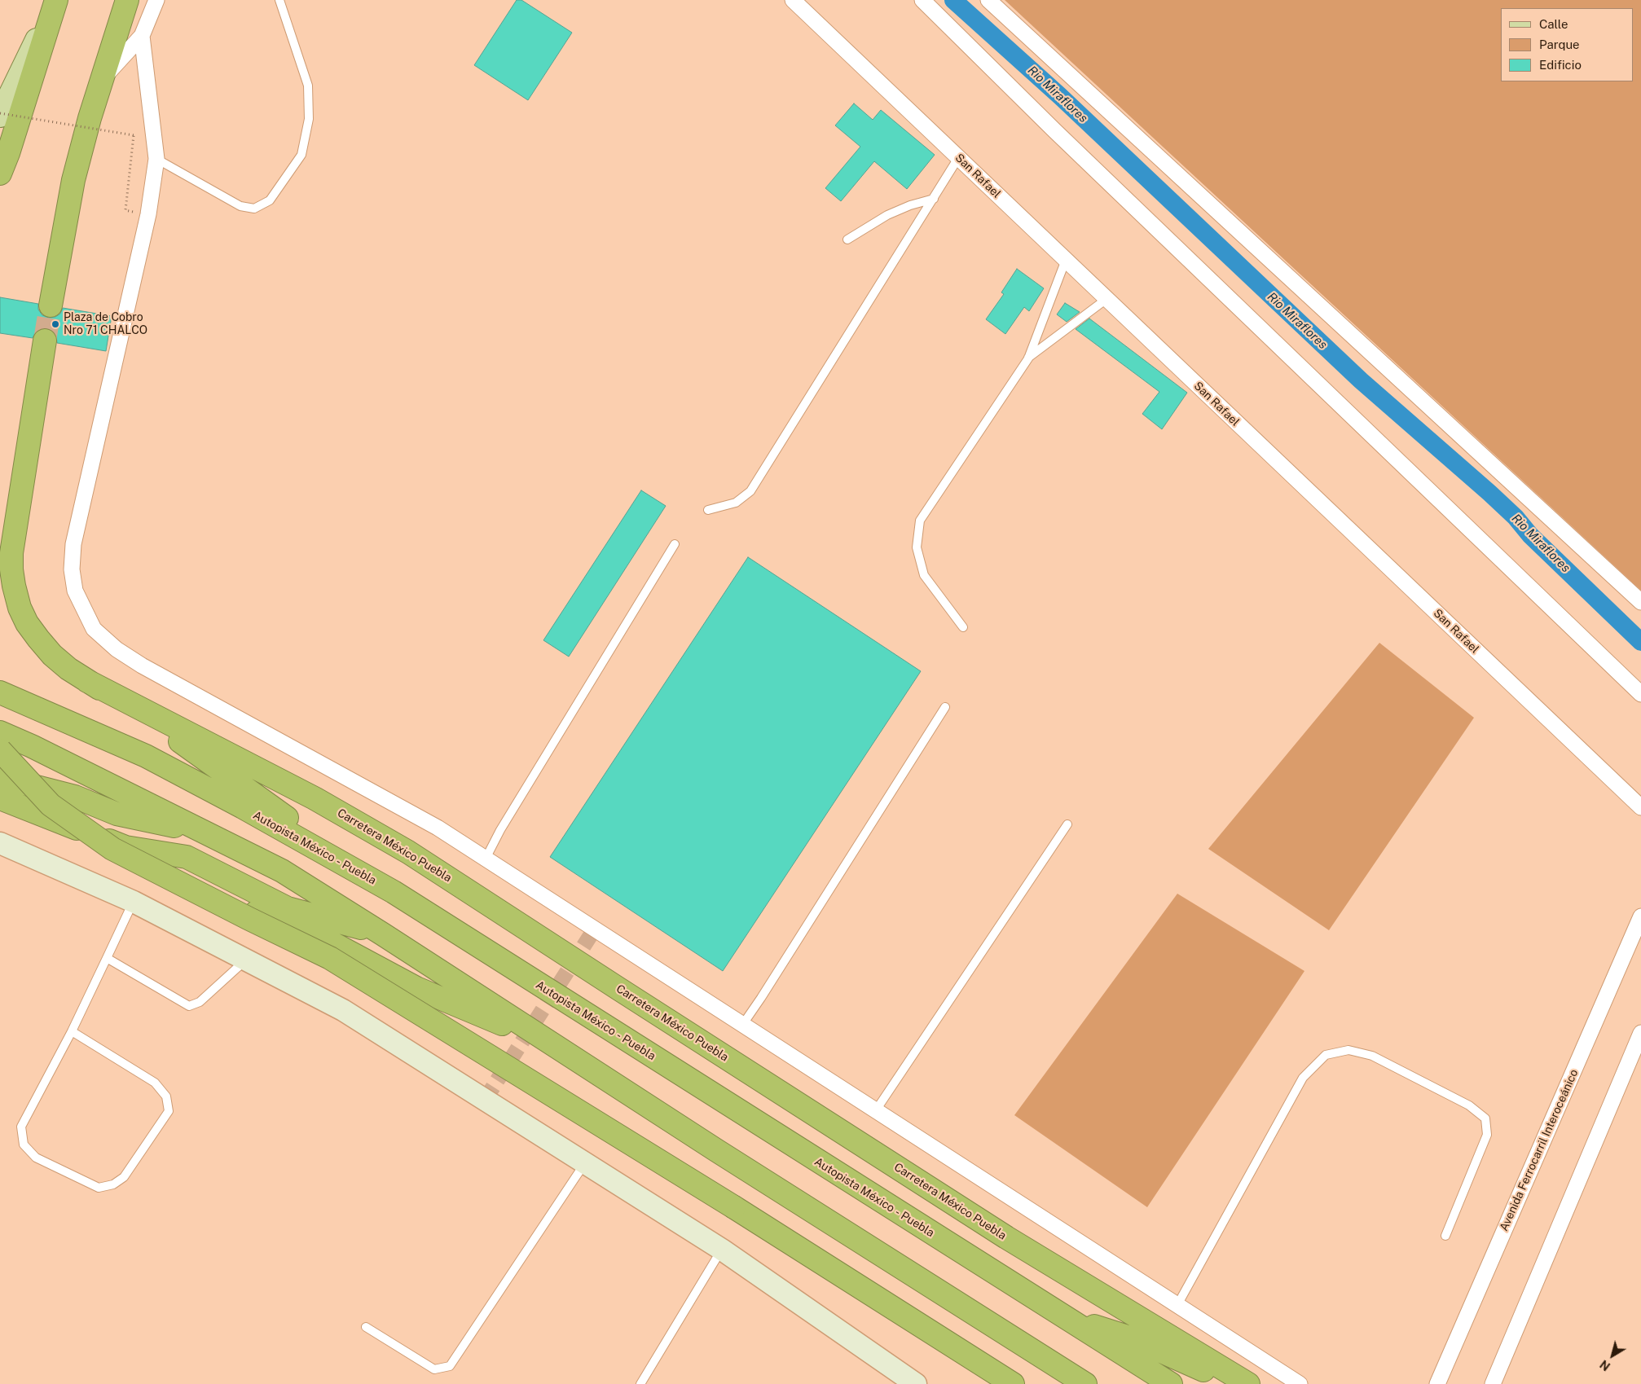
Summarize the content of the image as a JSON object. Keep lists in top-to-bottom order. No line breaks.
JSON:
{"streets":{"highway":["Carretera México Puebla","Autopista México - Puebla"],"street":["San Rafael","Avenida Ferrocarril Interoceánico"]},"water":["Rio Miraflores"],"places":["Plaza de Cobro Nro 71 CHALCO"],"legend":["Calle","Parque","Edificio"],"north":"bottom left"}
